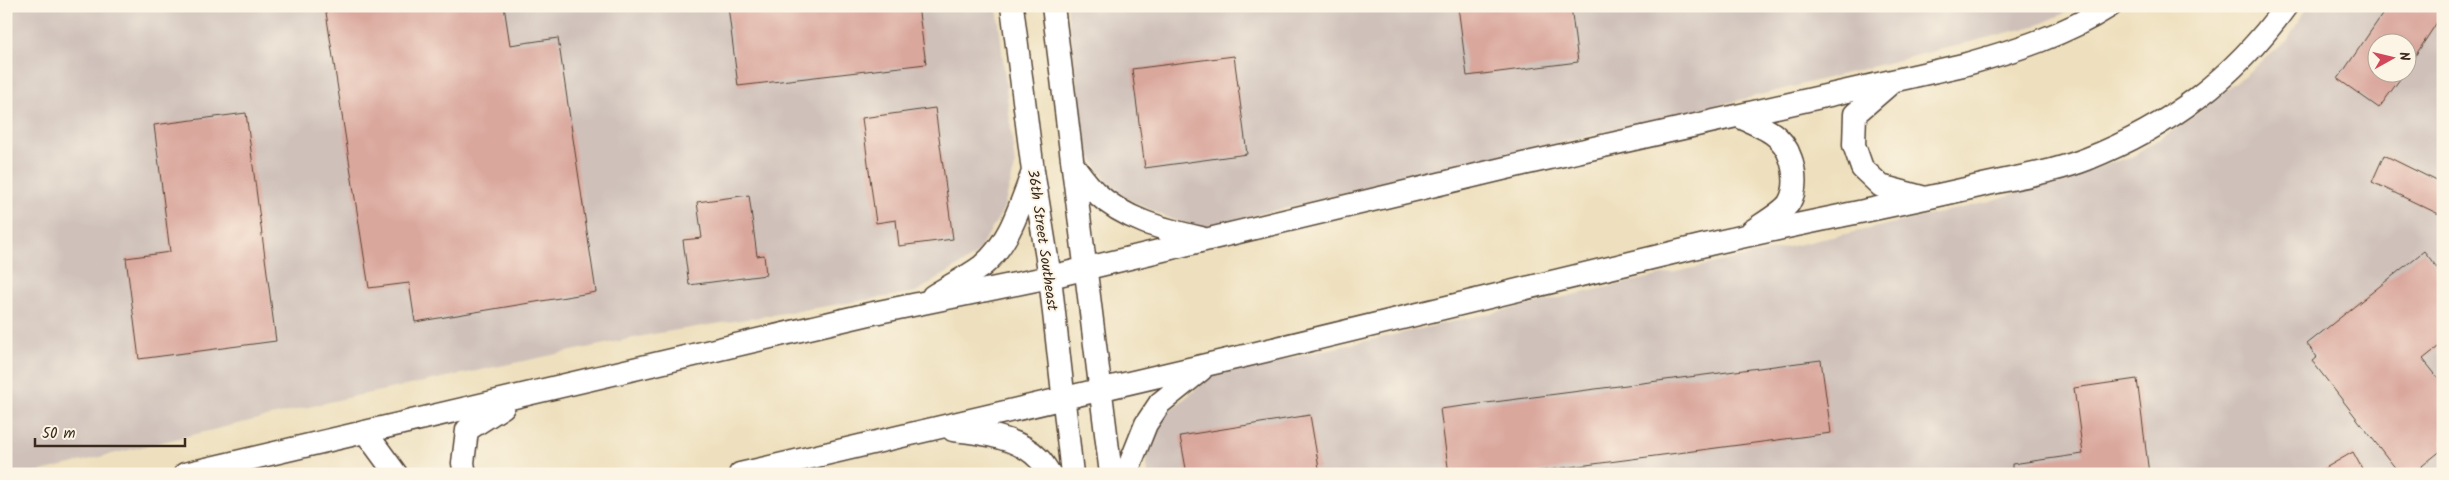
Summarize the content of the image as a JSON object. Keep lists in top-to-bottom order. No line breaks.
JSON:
{"streets":{"street":["36th Street Southeast"]},"scale_bar":"50 m","north":"right"}
